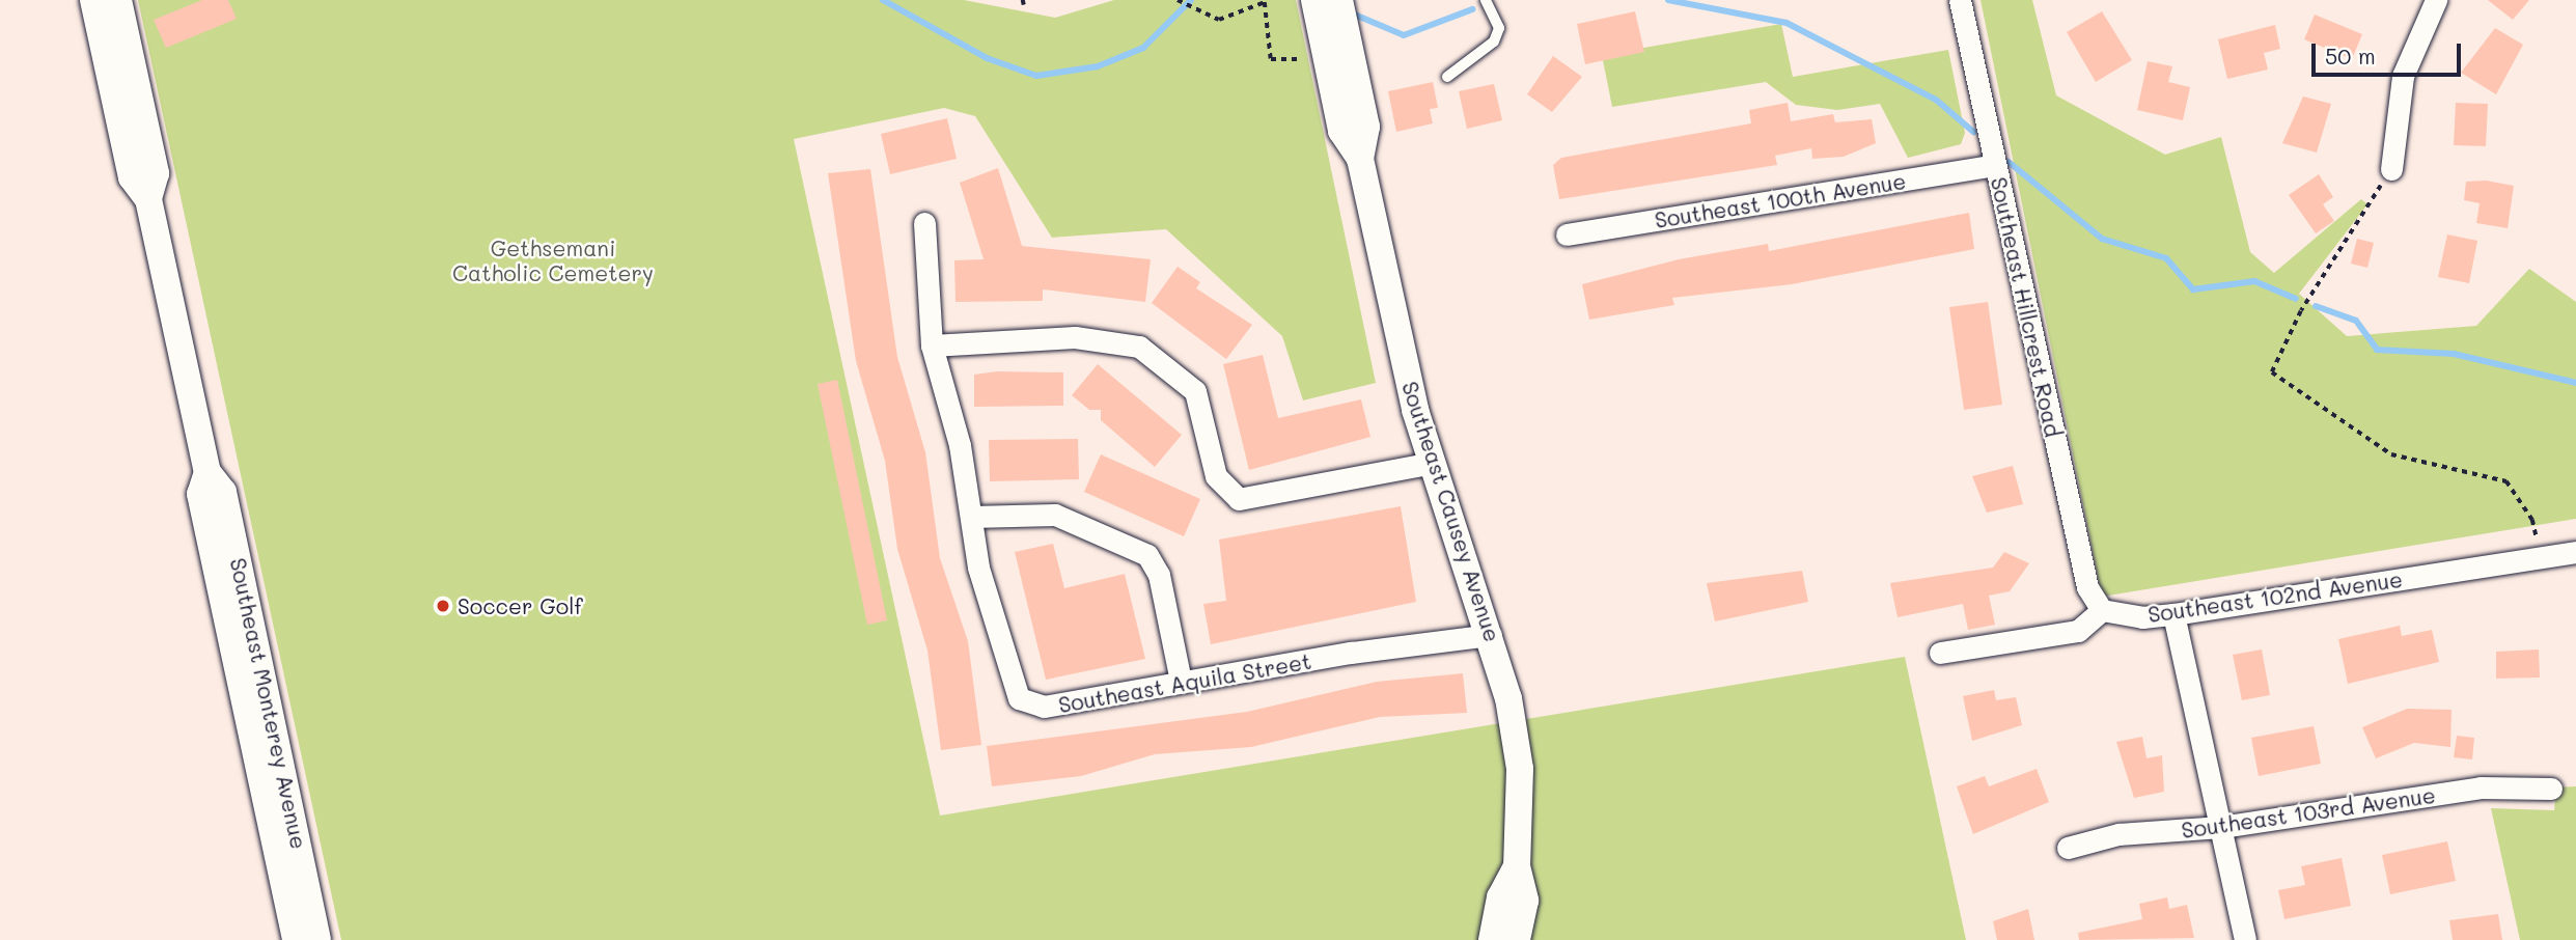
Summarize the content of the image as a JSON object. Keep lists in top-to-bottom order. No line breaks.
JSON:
{"streets":{"street":["Southeast 100th Avenue","Southeast Hillcrest Road","Southeast Causey Avenue","Southeast 102nd Avenue","Southeast Aquila Street","Southeast Monterey Avenue","Southeast 103rd Avenue"]},"crossings":[["Southeast 100th Avenue","Southeast Hillcrest Road"],["Southeast Hillcrest Road","Southeast 102nd Avenue"],["Southeast Causey Avenue","Southeast Aquila Street"]],"parks":["Gethsemani Catholic Cemetery"],"places":["Soccer Golf"],"scale_bar":"50 m"}
